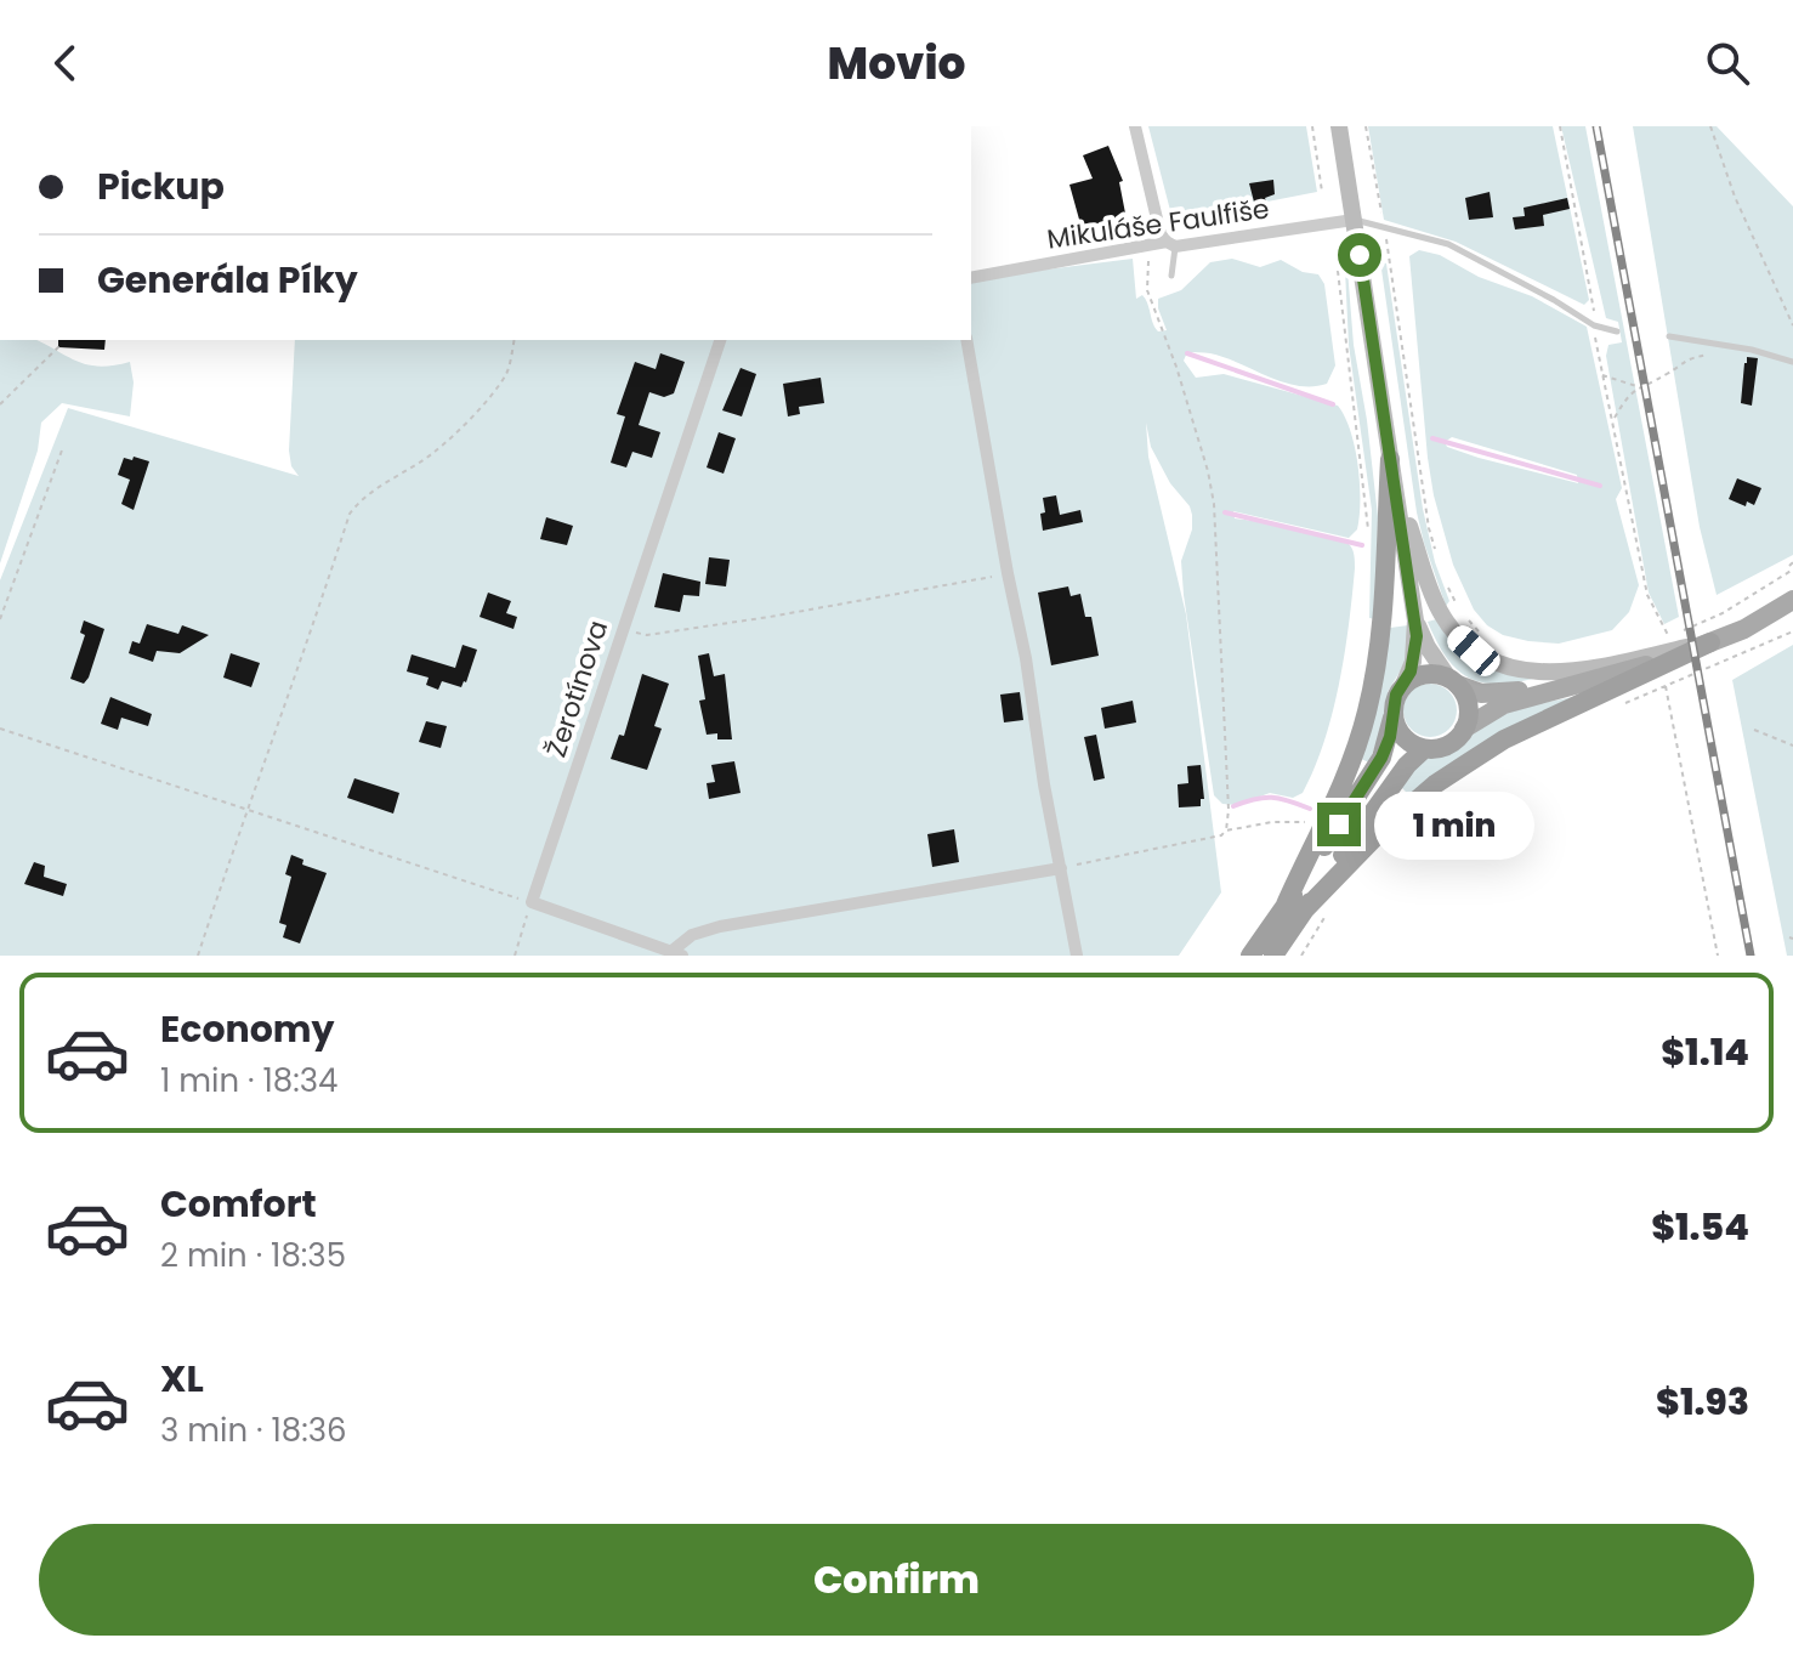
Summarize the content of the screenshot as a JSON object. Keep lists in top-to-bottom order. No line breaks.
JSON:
{"streets":{"street":["Mikuláše Faulfiše","Žerotínova"]},"page":{"header":"Movio","banner":["Pickup","Generála Píky"],"bubble":"1 min","list":[{"name":"Economy","note":"1 min · 18:34","value":"$1.14"},{"name":"Comfort","note":"2 min · 18:35","value":"$1.54"},{"name":"XL","note":"3 min · 18:36","value":"$1.93"}],"buttons":"Confirm"}}
